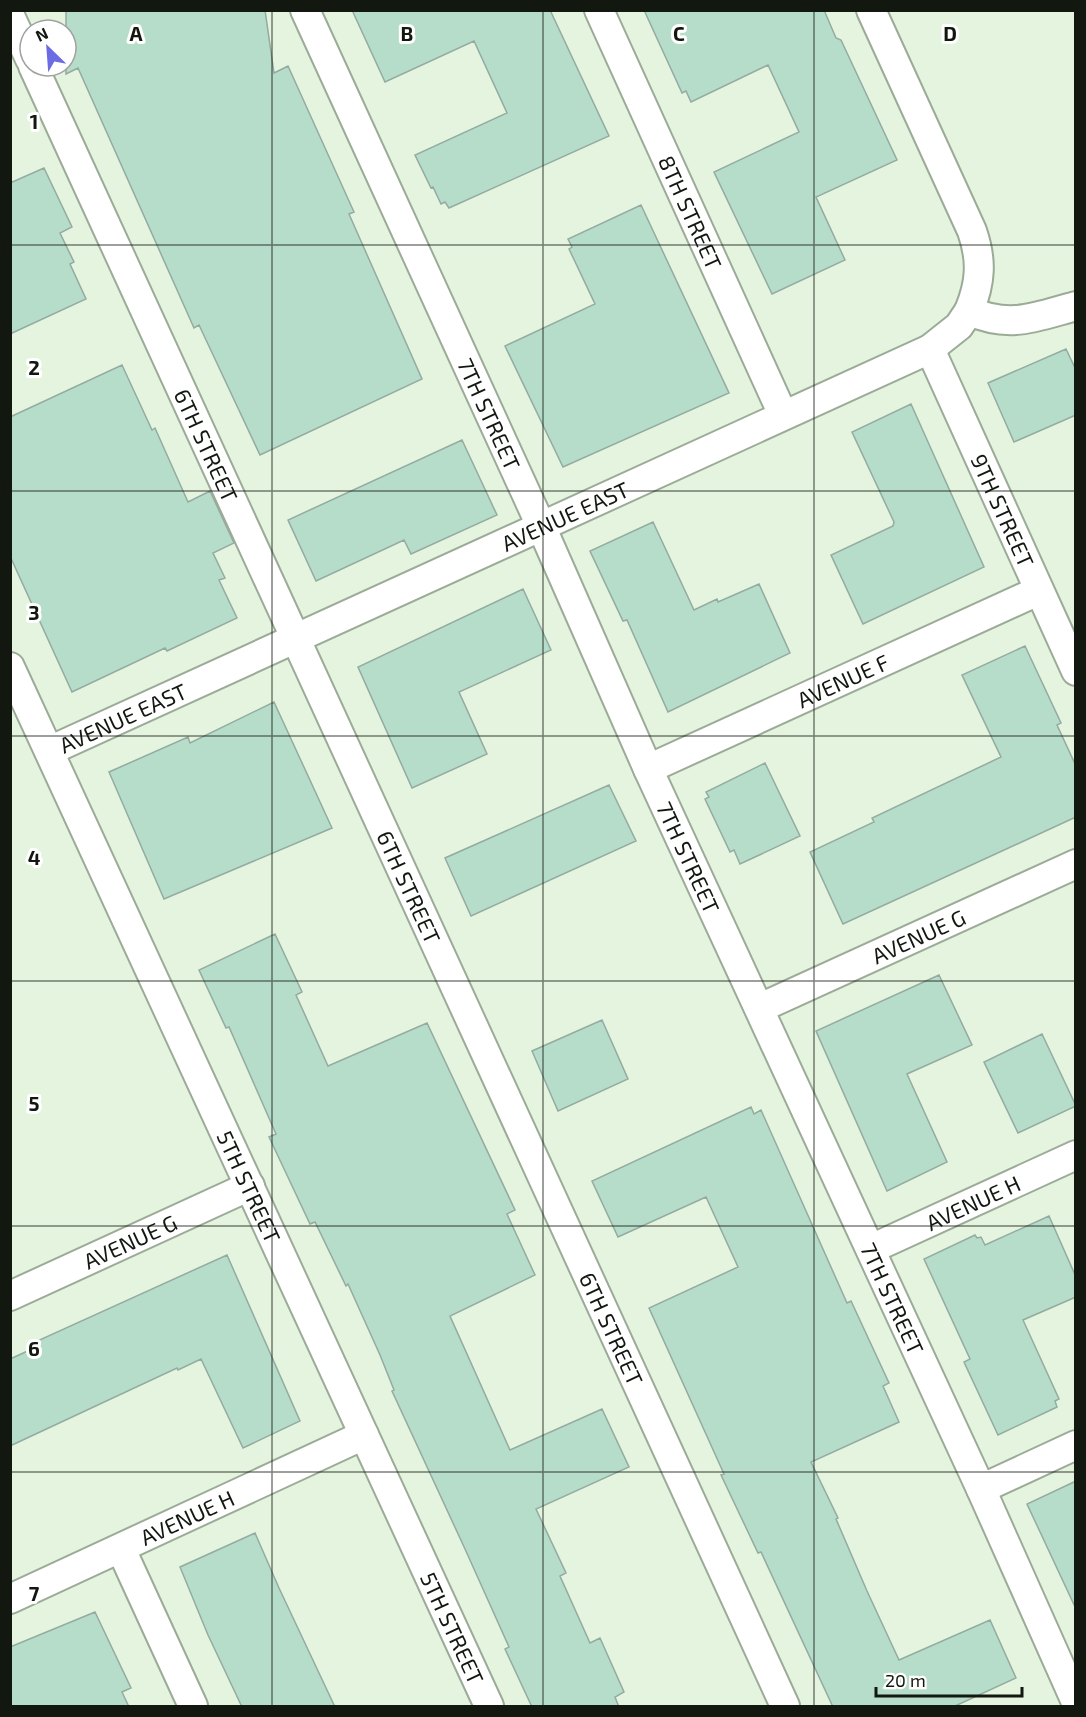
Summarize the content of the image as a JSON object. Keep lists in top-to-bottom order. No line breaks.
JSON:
{"streets":{"lane":["8TH STREET","7TH STREET","6TH STREET","9TH STREET","AVENUE EAST","AVENUE F","AVENUE G","5TH STREET","AVENUE H"]},"crossings":[["8TH STREET","AVENUE EAST"],["7TH STREET","AVENUE EAST"],["7TH STREET","AVENUE F"],["7TH STREET","AVENUE G"],["7TH STREET","AVENUE H"],["6TH STREET","AVENUE EAST"],["9TH STREET","AVENUE EAST"],["9TH STREET","AVENUE F"],["AVENUE EAST","5TH STREET"],["AVENUE G","5TH STREET"],["5TH STREET","AVENUE H"]],"scale_bar":"20 m","north":"top left","grid":{"columns":["A","B","C","D"],"rows":["1","2","3","4","5","6","7"]}}
